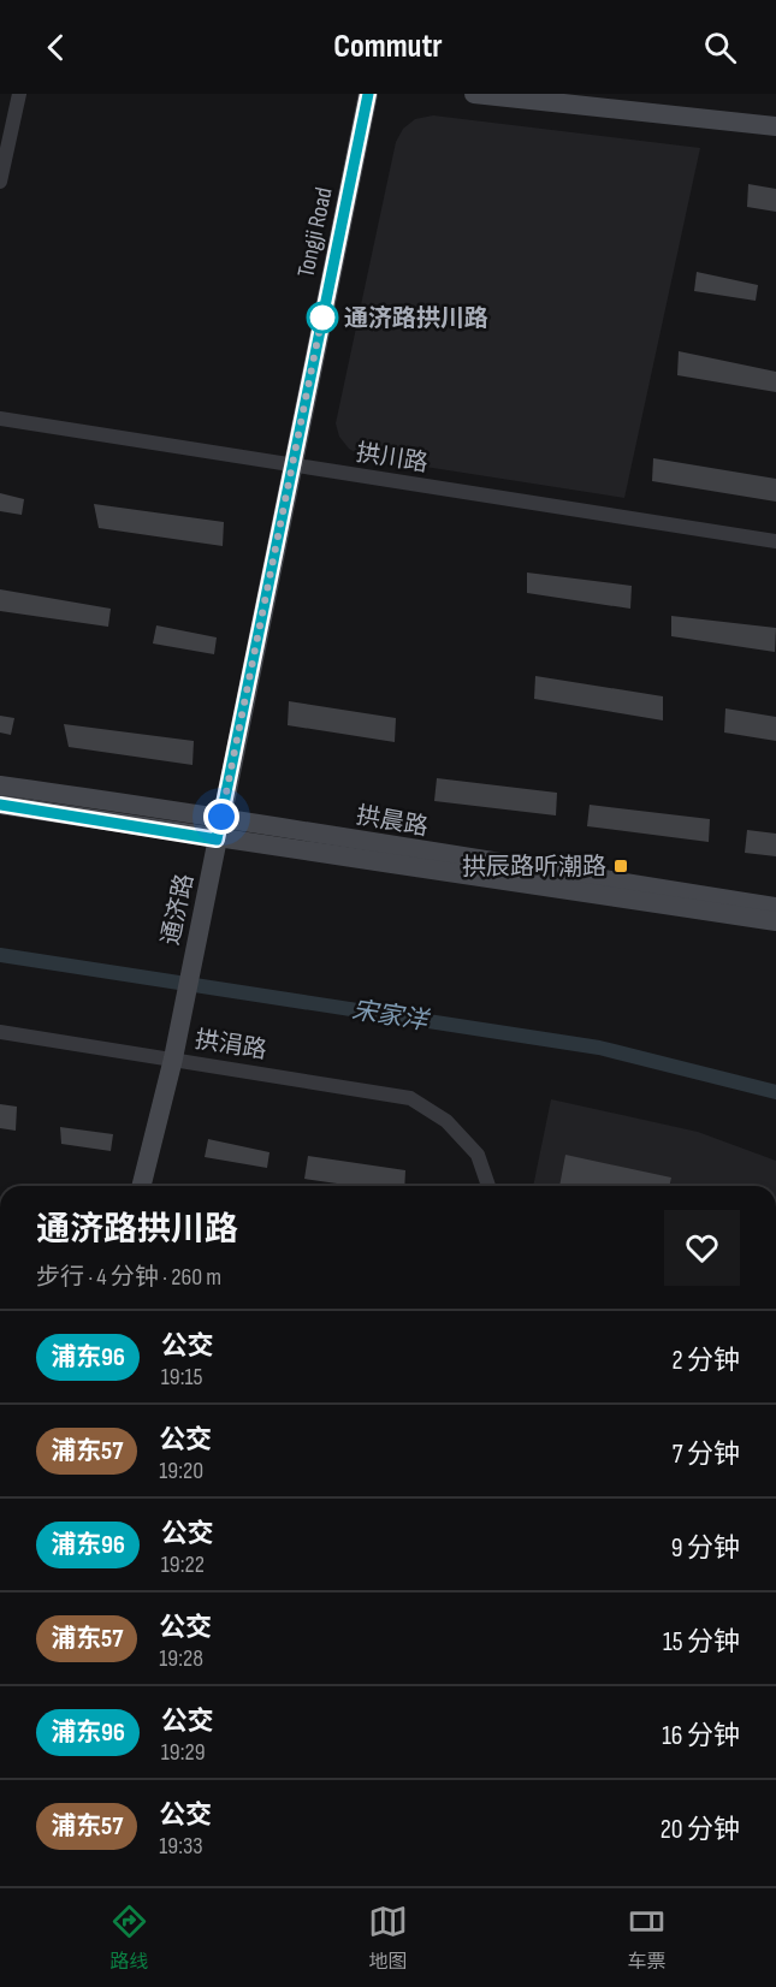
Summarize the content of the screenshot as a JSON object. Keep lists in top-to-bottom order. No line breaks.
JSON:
{"streets":{"street":["Tongji Road","拱川路","拱晨路","通济路","拱涓路"]},"crossings":[["Tongji Road","拱川路"],["Tongji Road","通济路"],["拱川路","通济路"],["拱晨路","通济路"],["通济路","拱涓路"]],"water":["宋家洋"],"places":{"other":["通济路拱川路"],"transit":["拱辰路听潮路"]},"lines":["bus line 浦东96"],"page":{"header":"Commutr","heading":["通济路拱川路","步行 · 4 分钟 · 260 m"],"list":[{"mark":"浦东96","name":"公交","note":"19:15","value":"2 分钟"},{"mark":"浦东57","name":"公交","note":"19:20","value":"7 分钟"},{"mark":"浦东96","name":"公交","note":"19:22","value":"9 分钟"},{"mark":"浦东57","name":"公交","note":"19:28","value":"15 分钟"},{"mark":"浦东96","name":"公交","note":"19:29","value":"16 分钟"},{"mark":"浦东57","name":"公交","note":"19:33","value":"20 分钟"}],"tabs":["路线","地图","车票"]}}
